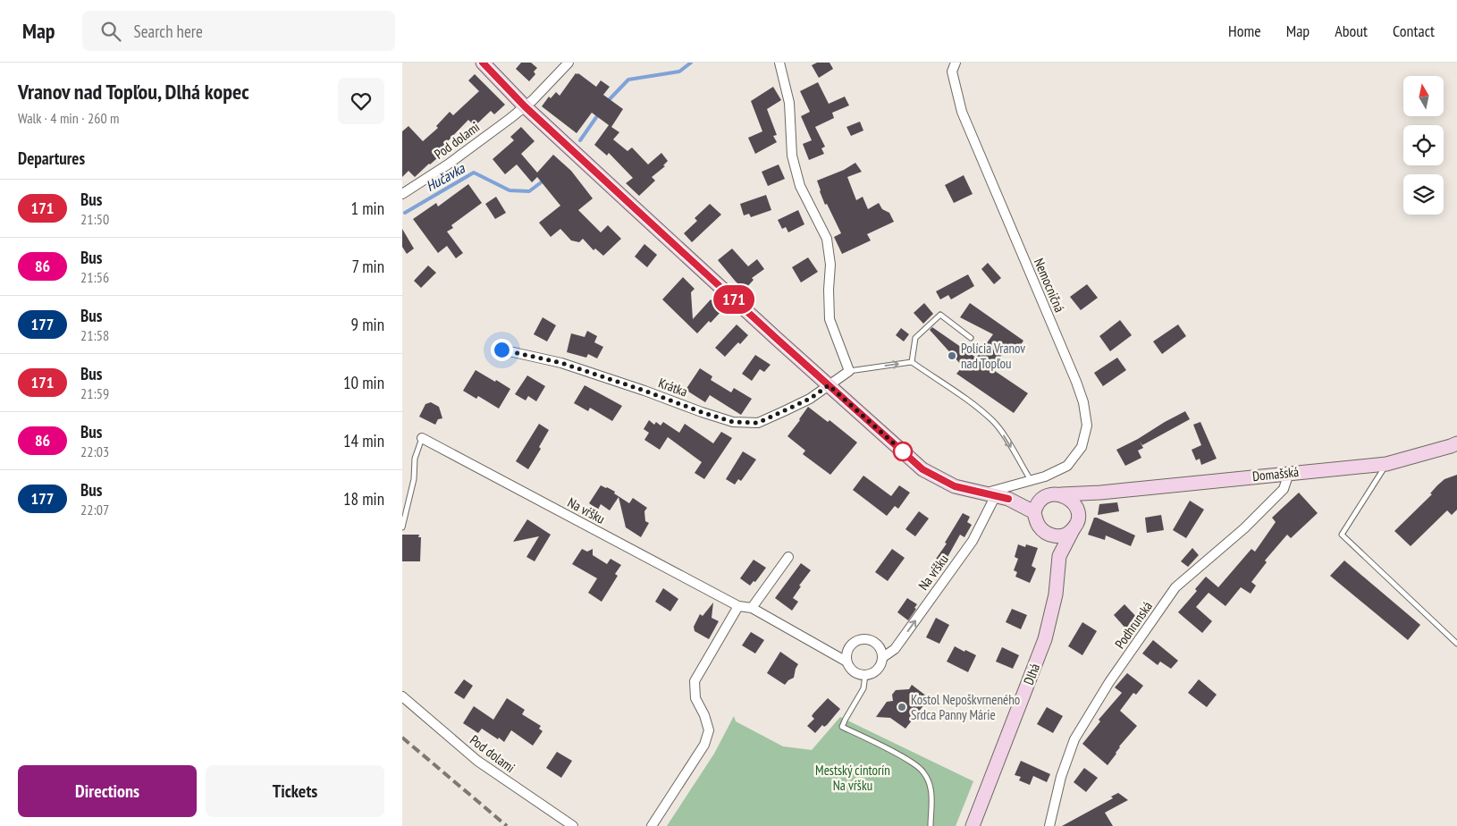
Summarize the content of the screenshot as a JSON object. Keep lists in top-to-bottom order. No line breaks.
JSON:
{"streets":{"street":["Pod dolami","Nemocničná","Krátka","Domašská","Na vŕšku","Podhrunská","Dlhá"]},"crossings":[["Nemocničná","Na vŕšku"],["Domašská","Podhrunská"],["Domašská","Dlhá"]],"water":["Hučavka"],"parks":["Mestský cintorín Na vŕšku"],"places":["Polícia Vranov nad Topľou","Kostol Nepoškvrneného Srdca Panny Márie"],"lines":["bus line 171"],"north":"top","page":{"header":"Map","search":"Search here","nav":["Home","Map","About","Contact"],"heading":[["Vranov nad Topľou, Dlhá kopec","Walk · 4 min · 260 m"],"Departures"],"on_map":"171","list":[{"mark":"171","name":"Bus","note":"21:50","value":"1 min"},{"mark":"86","name":"Bus","note":"21:56","value":"7 min"},{"mark":"177","name":"Bus","note":"21:58","value":"9 min"},{"mark":"171","name":"Bus","note":"21:59","value":"10 min"},{"mark":"86","name":"Bus","note":"22:03","value":"14 min"},{"mark":"177","name":"Bus","note":"22:07","value":"18 min"}],"buttons":["Directions","Tickets"]}}
